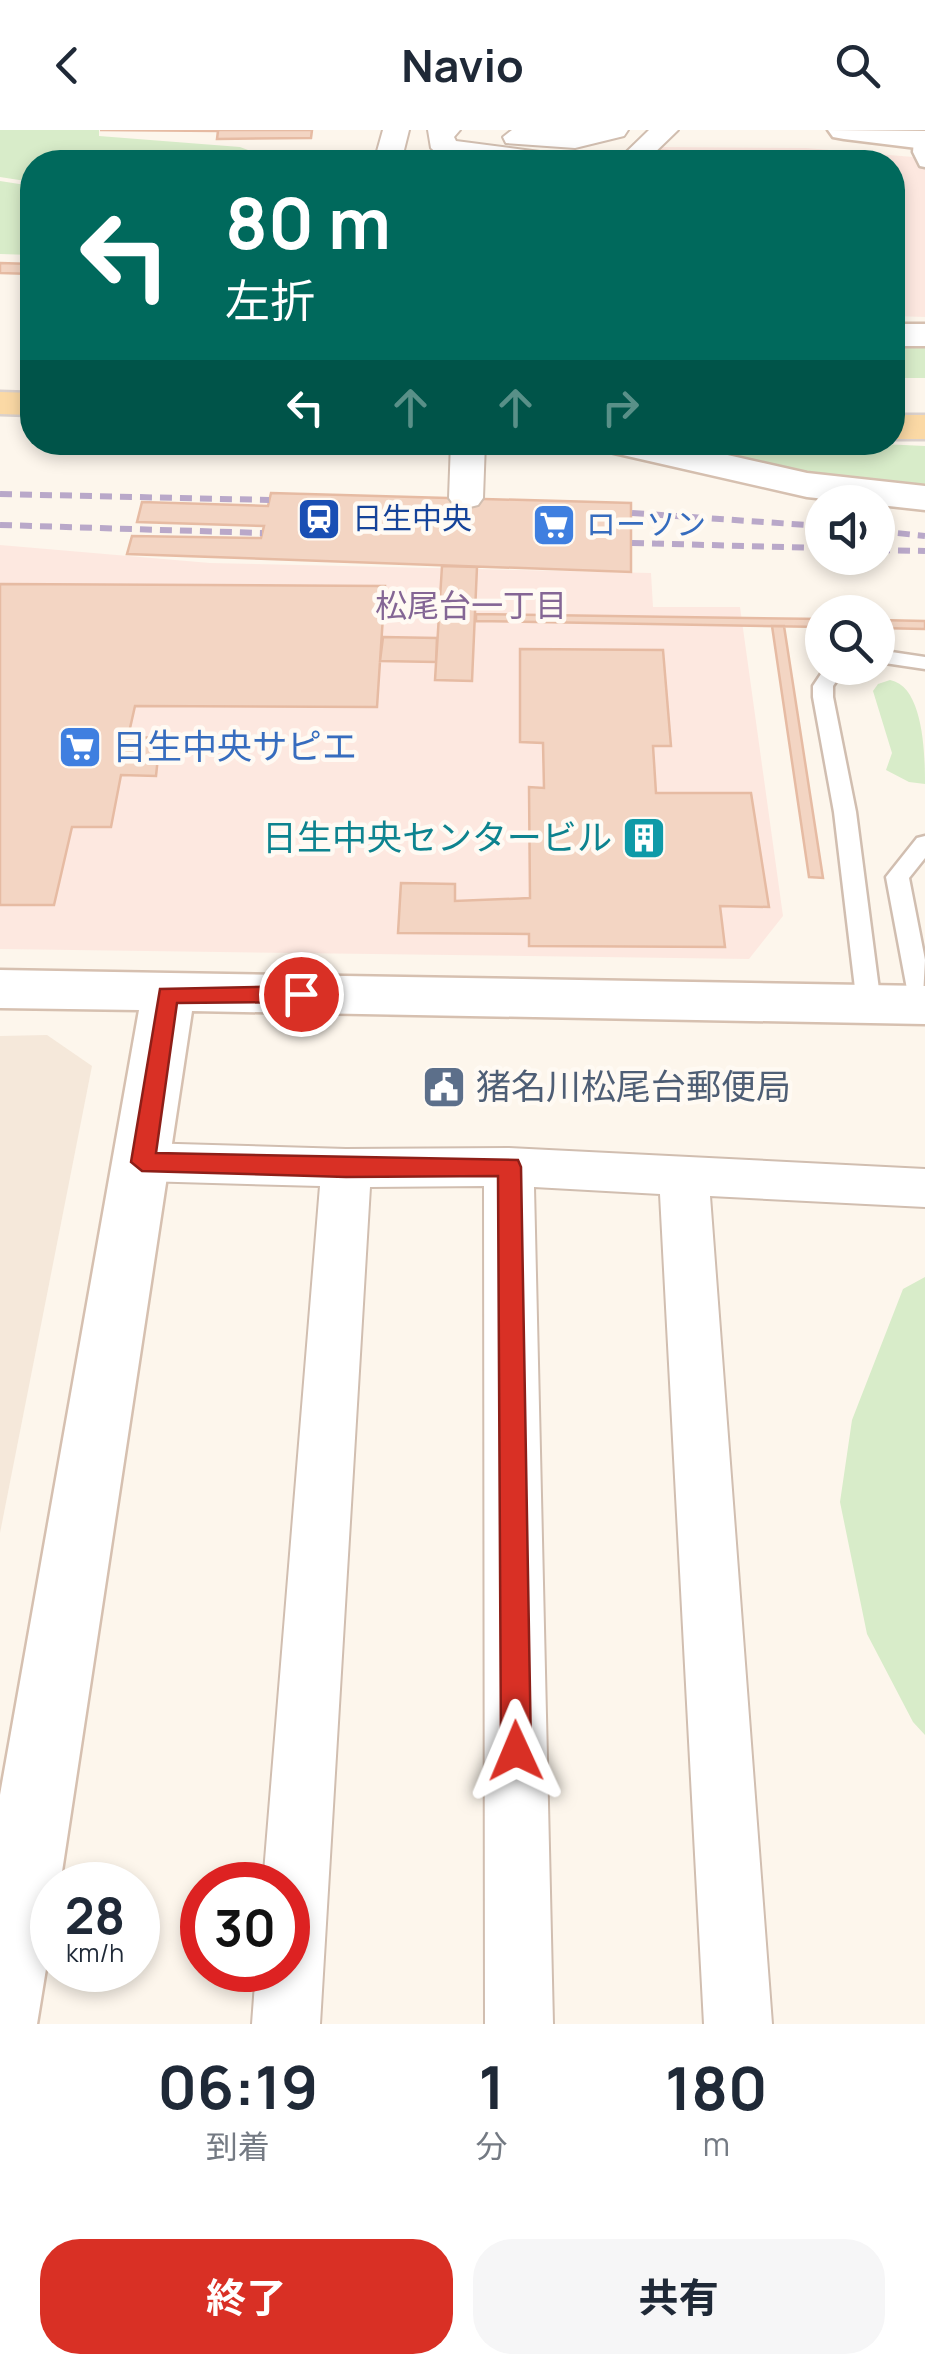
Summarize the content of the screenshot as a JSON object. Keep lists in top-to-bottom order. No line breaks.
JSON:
{"districts":["松尾台一丁目"],"places":{"station":["日生中央"],"supermarket":["ローソン","日生中央サピエ"],"building":["日生中央センタービル"],"public building":["猪名川松尾台郵便局"]},"page":{"header":"Navio","turn":["80 m","左折"],"speed":"28 km/h","limit":"30","eta":["06:19","到着","1","分","180","m"],"buttons":["終了","共有"]}}
